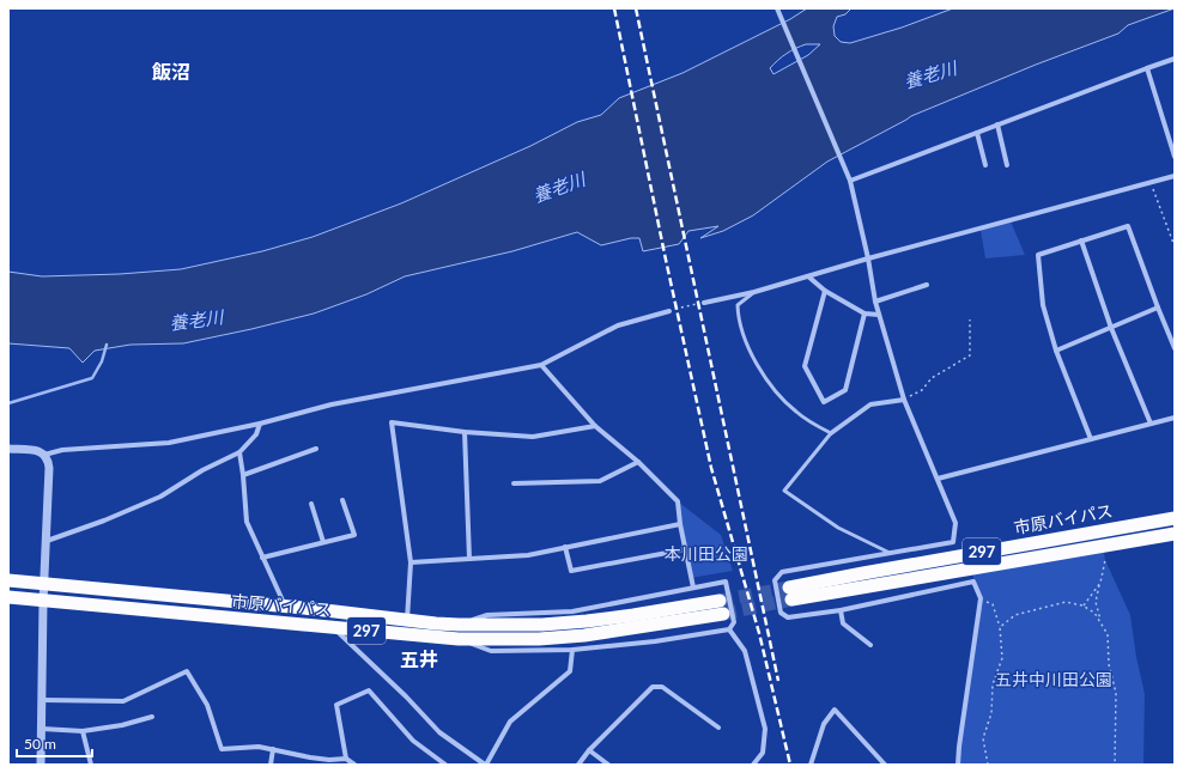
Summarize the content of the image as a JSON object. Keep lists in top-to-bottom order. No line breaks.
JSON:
{"streets":{"highway":["市原バイパス","297"]},"districts":["飯沼","五井"],"water":["養老川"],"parks":["本川田公園","五井中川田公園"],"scale_bar":"50 m"}
